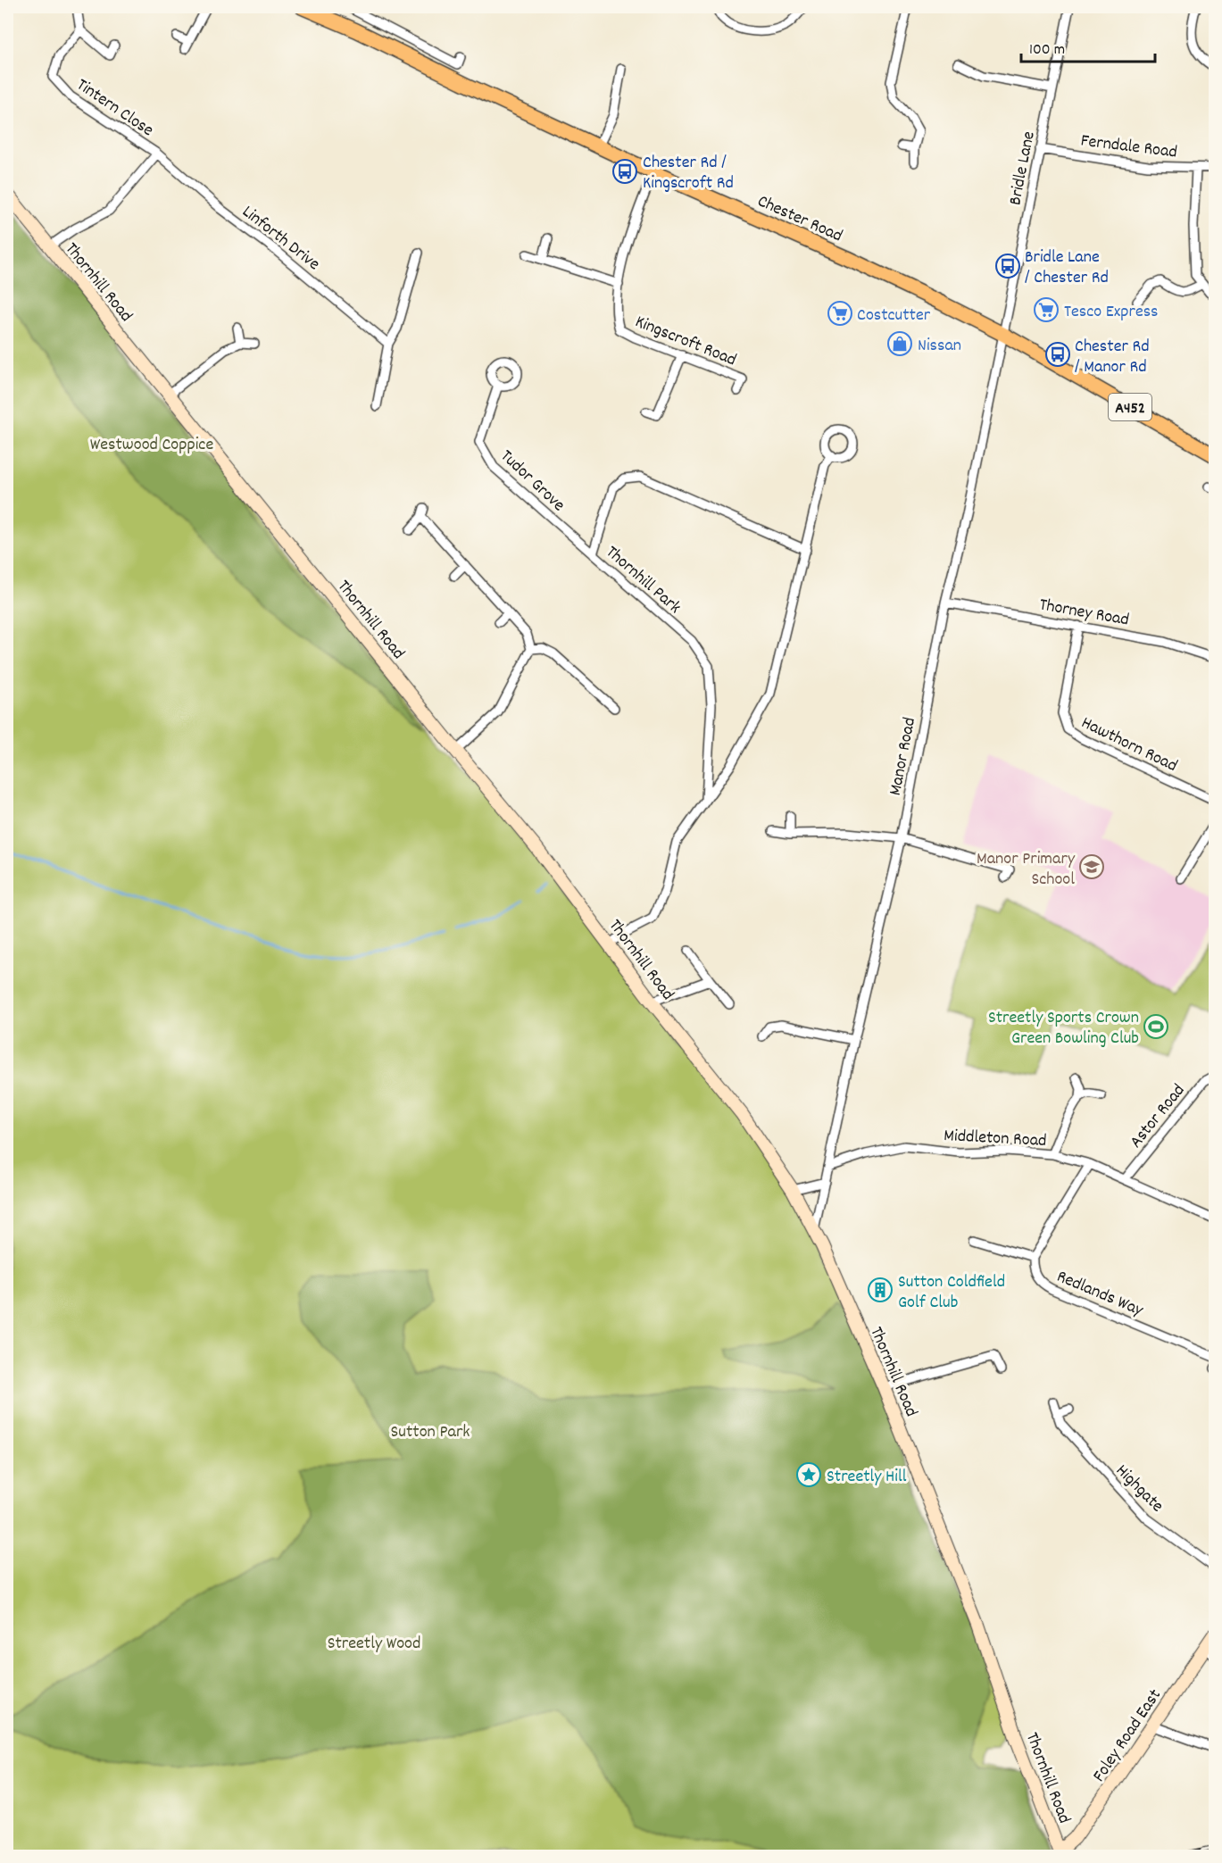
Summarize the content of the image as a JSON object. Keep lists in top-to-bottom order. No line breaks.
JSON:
{"streets":{"highway":["Chester Road","A452"],"main road":["Thornhill Road","Foley Road East"],"street":["Tintern Close","Ferndale Road","Bridle Lane","Linforth Drive","Kingscroft Road","Tudor Grove","Thornhill Park","Thorney Road","Hawthorn Road","Manor Road","Astor Road","Middleton Road","Redlands Way","Highgate"]},"crossings":[["Tintern Close","Linforth Drive"],["Ferndale Road","Bridle Lane"],["Bridle Lane","Chester Road"],["Bridle Lane","Manor Road"],["Chester Road","Kingscroft Road"],["Chester Road","Manor Road"],["Thornhill Road","Manor Road"],["Thornhill Road","Foley Road East"],["Tudor Grove","Thornhill Park"],["Thorney Road","Hawthorn Road"],["Thorney Road","Manor Road"],["Manor Road","Middleton Road"],["Astor Road","Middleton Road"]],"parks":["Westwood Coppice","Sutton Park","Streetly Wood"],"places":{"bus stop":["Chester Rd / Kingscroft Rd","Bridle Lane / Chester Rd","Chester Rd / Manor Rd"],"supermarket":["Tesco Express","Costcutter"],"shop":["Nissan"],"school or university":["Manor Primary School"],"sports":["Streetly Sports Crown Green Bowling Club"],"building":["Sutton Coldfield Golf Club"],"place":["Streetly Hill"]},"scale_bar":"100 m"}
